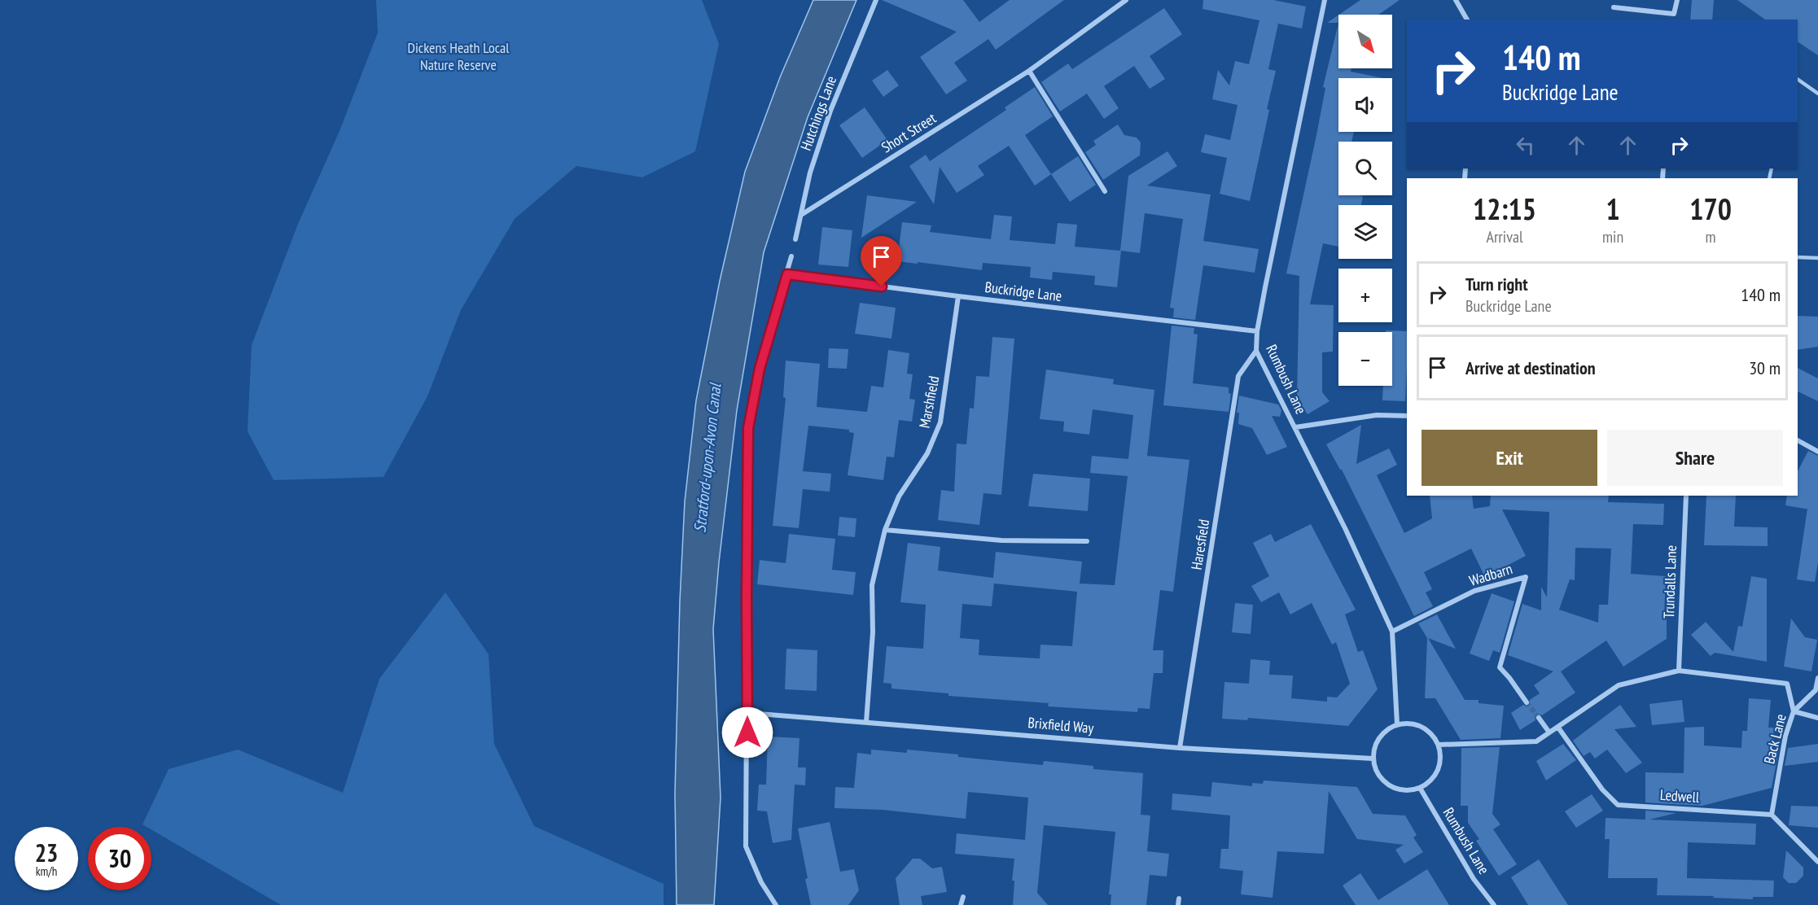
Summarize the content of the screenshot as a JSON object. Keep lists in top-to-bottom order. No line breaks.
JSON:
{"streets":{"street":["Hutchings Lane","Short Street","Buckridge Lane","Rumbush Lane","Marshfield","Haresfield","Wadbarn","Trundalls Lane","Brixfield Way","Back Lane","Ledwell"]},"crossings":[["Hutchings Lane","Short Street"],["Buckridge Lane","Rumbush Lane"],["Buckridge Lane","Marshfield"],["Rumbush Lane","Haresfield"],["Rumbush Lane","Wadbarn"],["Rumbush Lane","Brixfield Way"],["Marshfield","Brixfield Way"],["Haresfield","Brixfield Way"],["Back Lane","Ledwell"]],"water":["Stratford-upon-Avon Canal"],"parks":["Dickens Heath Local Nature Reserve"],"north":"bottom right","page":{"map_buttons":["+","−"],"turn":["140 m","Buckridge Lane"],"eta":["12:15","Arrival","1","min","170","m"],"list":[{"name":"Turn right","note":"Buckridge Lane","value":"140 m"},{"name":"Arrive at destination","value":"30 m"}],"buttons":["Exit","Share"],"speed":"23 km/h","limit":"30"}}
